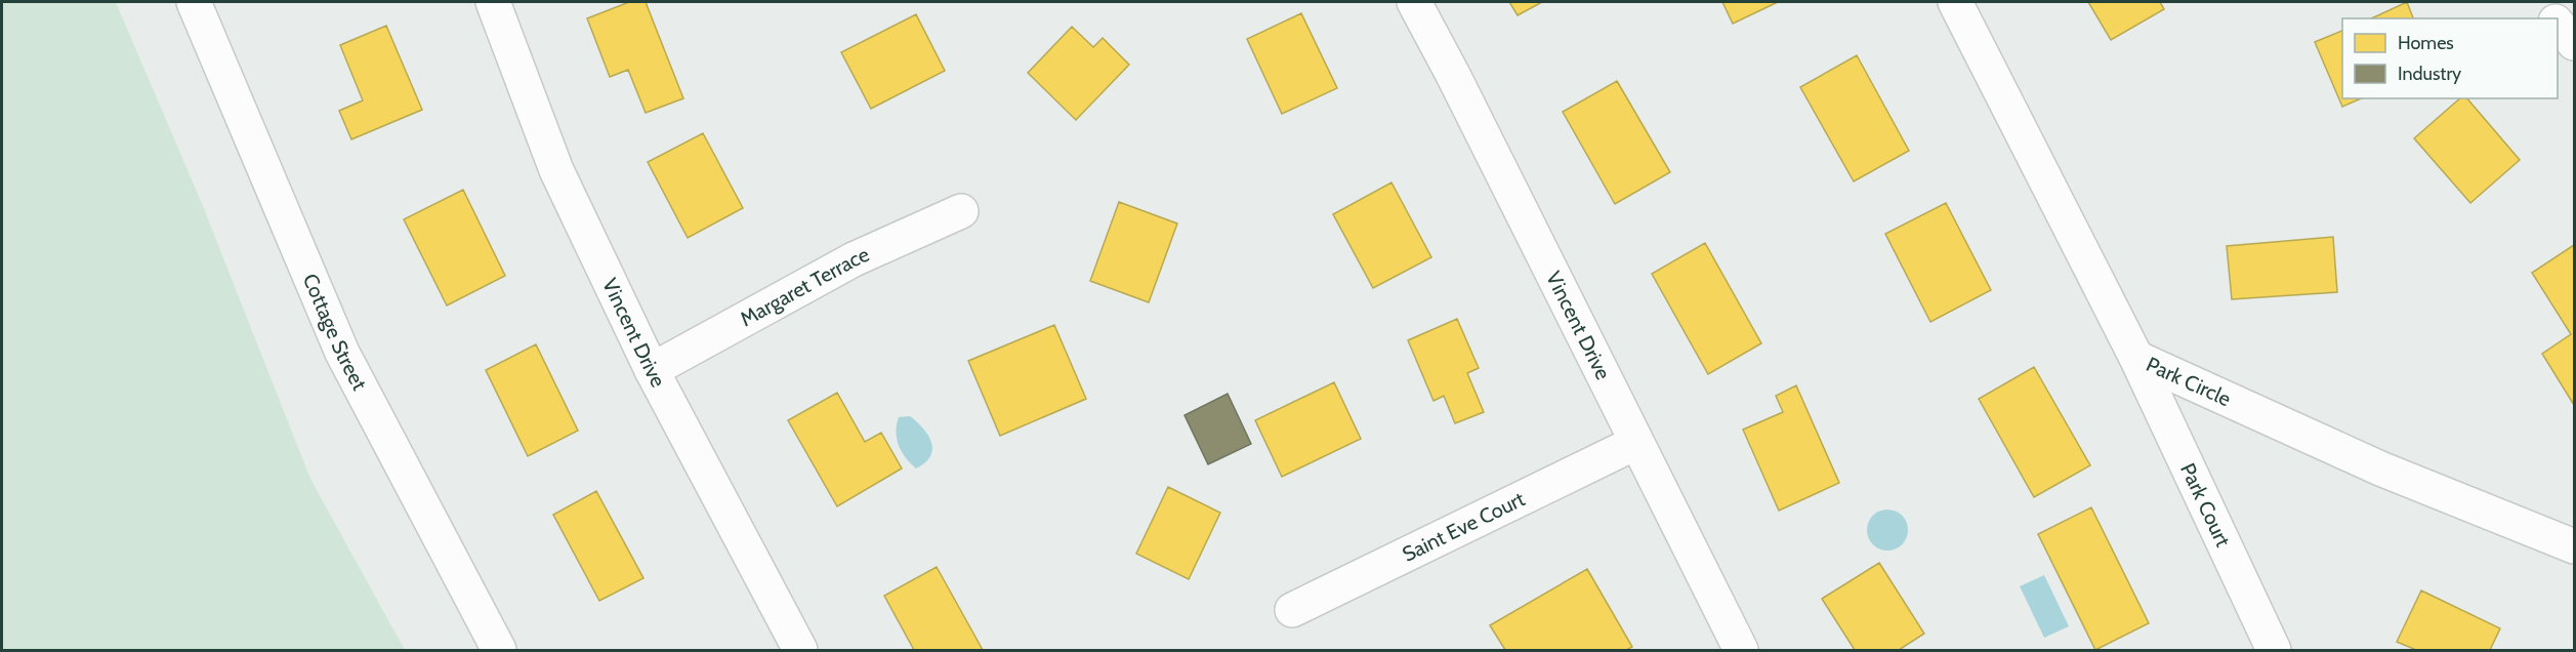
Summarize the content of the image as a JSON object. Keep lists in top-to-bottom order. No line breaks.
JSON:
{"streets":{"street":["Margaret Terrace","Vincent Drive","Cottage Street","Park Circle","Park Court","Saint Eve Court"]},"crossings":[["Margaret Terrace","Vincent Drive"],["Vincent Drive","Saint Eve Court"],["Park Circle","Park Court"]],"legend":["Homes","Industry"]}
